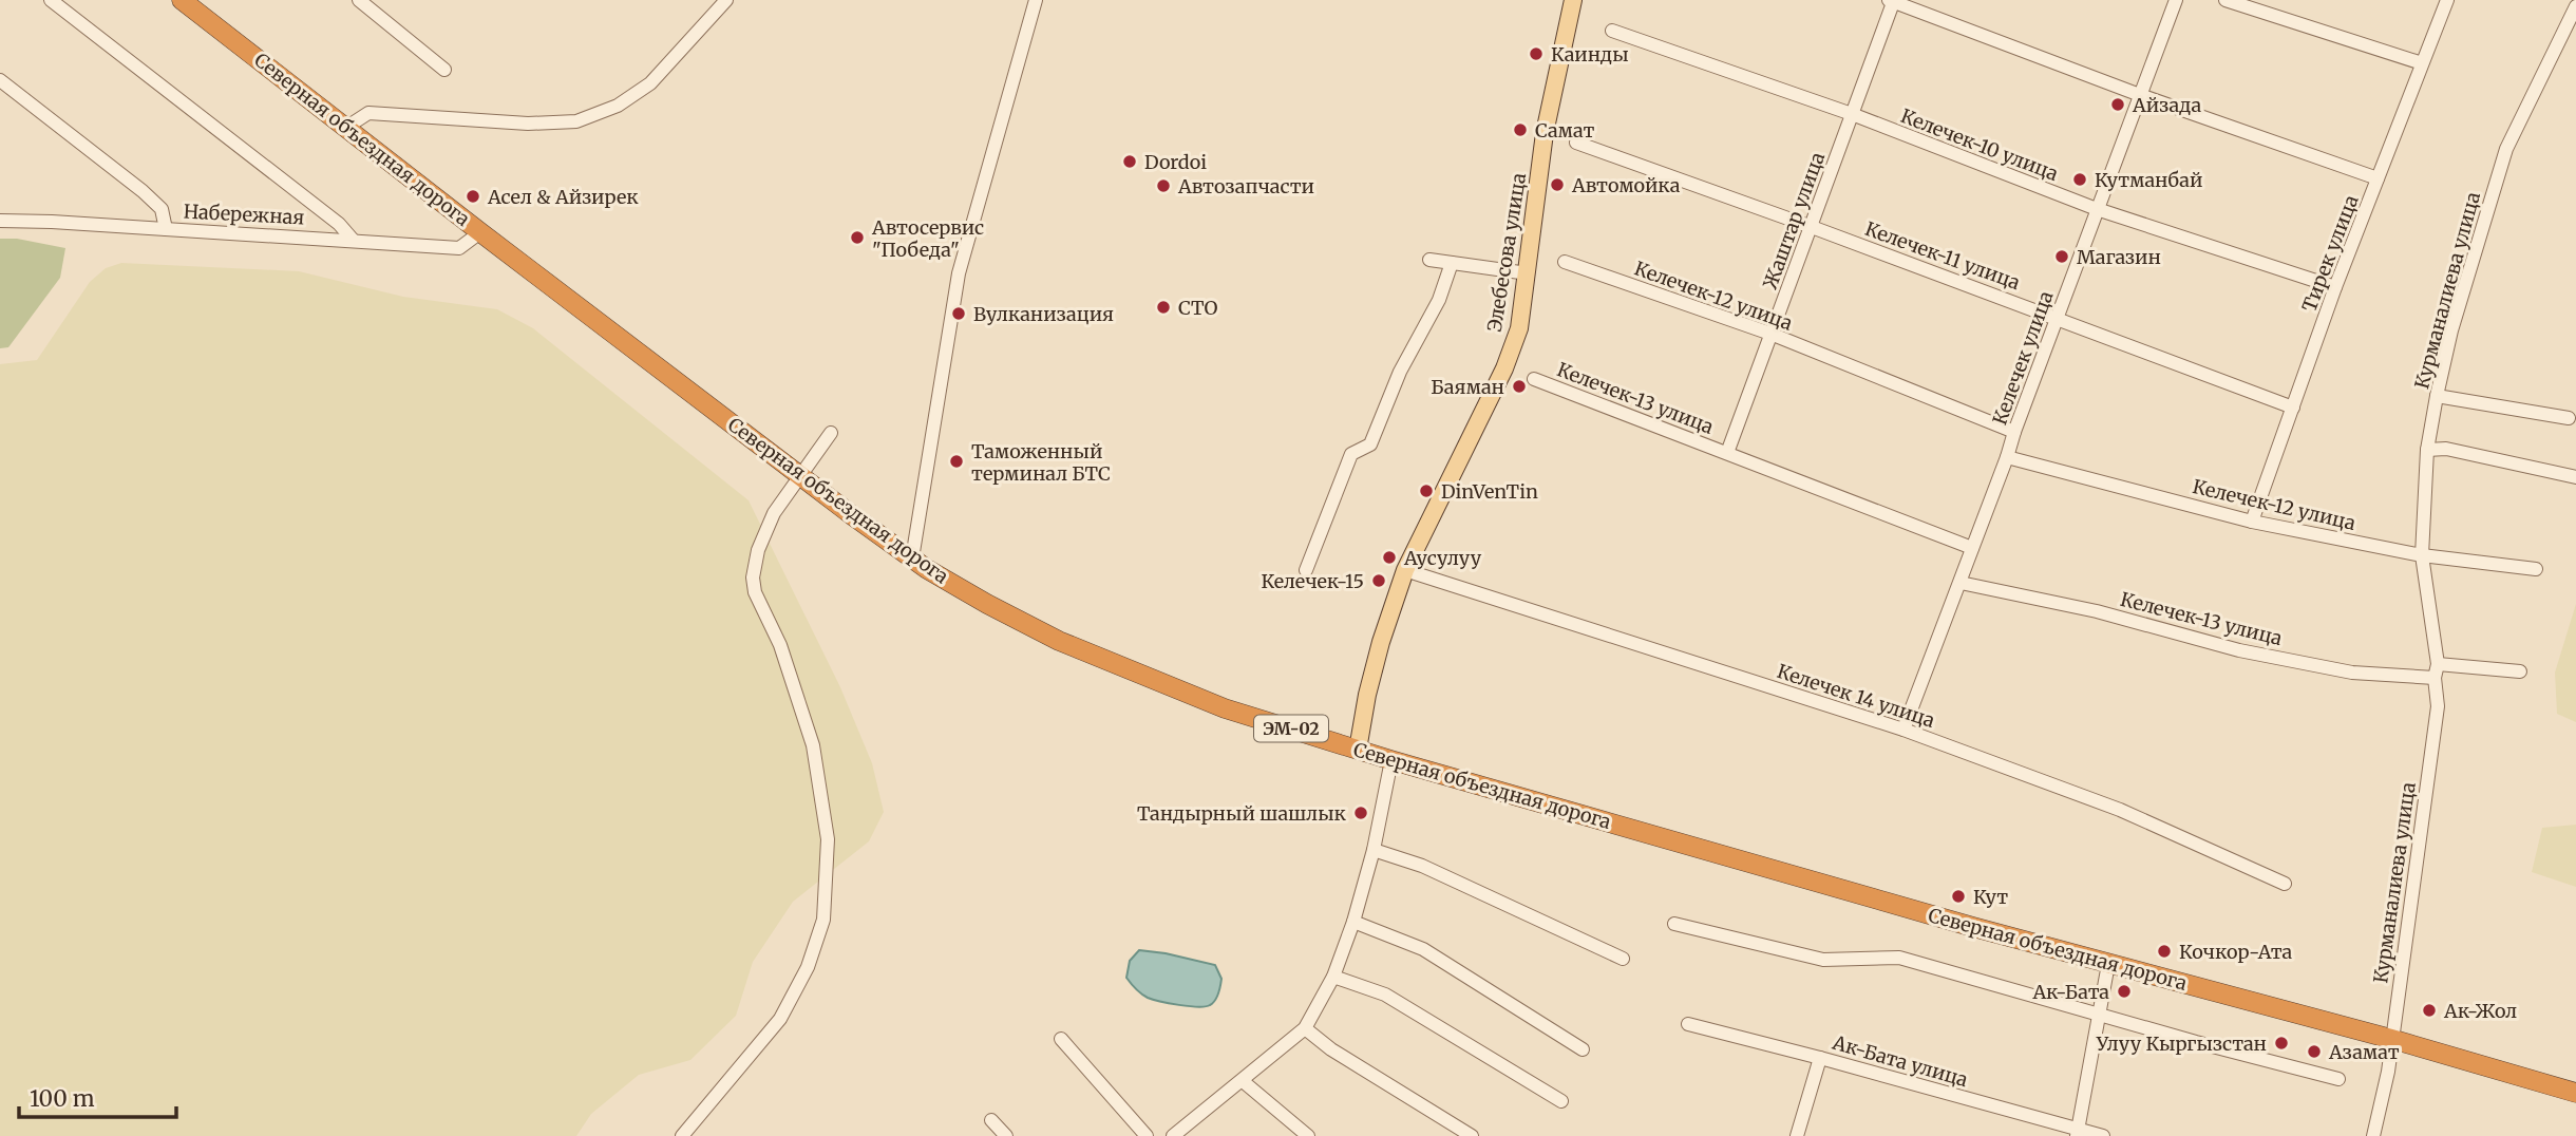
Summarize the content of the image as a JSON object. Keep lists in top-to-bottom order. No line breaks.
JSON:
{"streets":{"highway":["Северная объездная дорога","ЭМ-02"],"main road":["Элебесова улица"],"street":["Келечек-10 улица","Набережная","Жаштар улица","Тирек улица","Келечек-11 улица","Курманалиева улица","Келечек-12 улица","Келечек улица","Келечек-13 улица","Келечек 14 улица","Ак-Бата улица"]},"crossings":[["Северная объездная дорога","Набережная"],["Северная объездная дорога","Элебесова улица"],["Северная объездная дорога","Курманалиева улица"],["Келечек-10 улица","Жаштар улица"],["Келечек-10 улица","Тирек улица"],["Келечек-10 улица","Келечек улица"],["Жаштар улица","Келечек-11 улица"],["Жаштар улица","Келечек-12 улица"],["Жаштар улица","Келечек-13 улица"],["Элебесова улица","Келечек 14 улица"],["Тирек улица","Келечек-11 улица"],["Тирек улица","Келечек-12 улица"],["Келечек-11 улица","Келечек улица"],["Курманалиева улица","Келечек-12 улица"],["Курманалиева улица","Келечек-13 улица"],["Келечек-12 улица","Келечек улица"],["Келечек улица","Келечек-13 улица"],["Келечек улица","Келечек 14 улица"]],"places":["Каинды","Айзада","Самат","Dordoi","Кутманбай","Автомойка","Автозапчасти","Асел & Айзирек","Автосервис \"Победа\"","Магазин","СТО","Вулканизация","Баяман","Таможенный терминал БТС","DinVenTin","Аусулуу","Келечек-15","Тандырный шашлык","Кут","Кочкор-Ата","Ак-Бата","Ак-Жол","Улуу Кыргызстан","Азамат"],"scale_bar":"100 m"}
